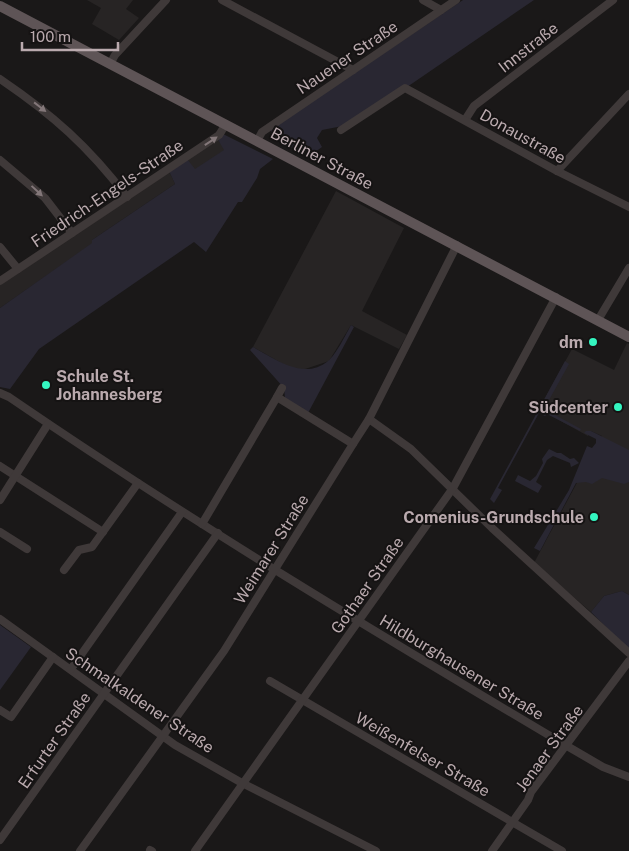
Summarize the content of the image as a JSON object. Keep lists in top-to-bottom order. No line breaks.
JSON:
{"streets":{"main road":["Berliner Straße"],"street":["Innstraße","Nauener Straße","Donaustraße","Friedrich-Engels-Straße","Weimarer Straße","Gothaer Straße","Hildburghausener Straße","Schmalkaldener Straße","Erfurter Straße","Jenaer Straße","Weißenfelser Straße"]},"crossings":[["Innstraße","Donaustraße"],["Nauener Straße","Berliner Straße"],["Berliner Straße","Friedrich-Engels-Straße"],["Berliner Straße","Weimarer Straße"],["Berliner Straße","Gothaer Straße"],["Weimarer Straße","Hildburghausener Straße"],["Weimarer Straße","Schmalkaldener Straße"],["Gothaer Straße","Hildburghausener Straße"],["Gothaer Straße","Schmalkaldener Straße"],["Gothaer Straße","Weißenfelser Straße"],["Hildburghausener Straße","Erfurter Straße"],["Hildburghausener Straße","Jenaer Straße"],["Schmalkaldener Straße","Erfurter Straße"],["Jenaer Straße","Weißenfelser Straße"]],"one_way":["Friedrich-Engels-Straße"],"places":["dm","Schule St. Johannesberg","Südcenter","Comenius-Grundschule"],"scale_bar":"100 m"}
